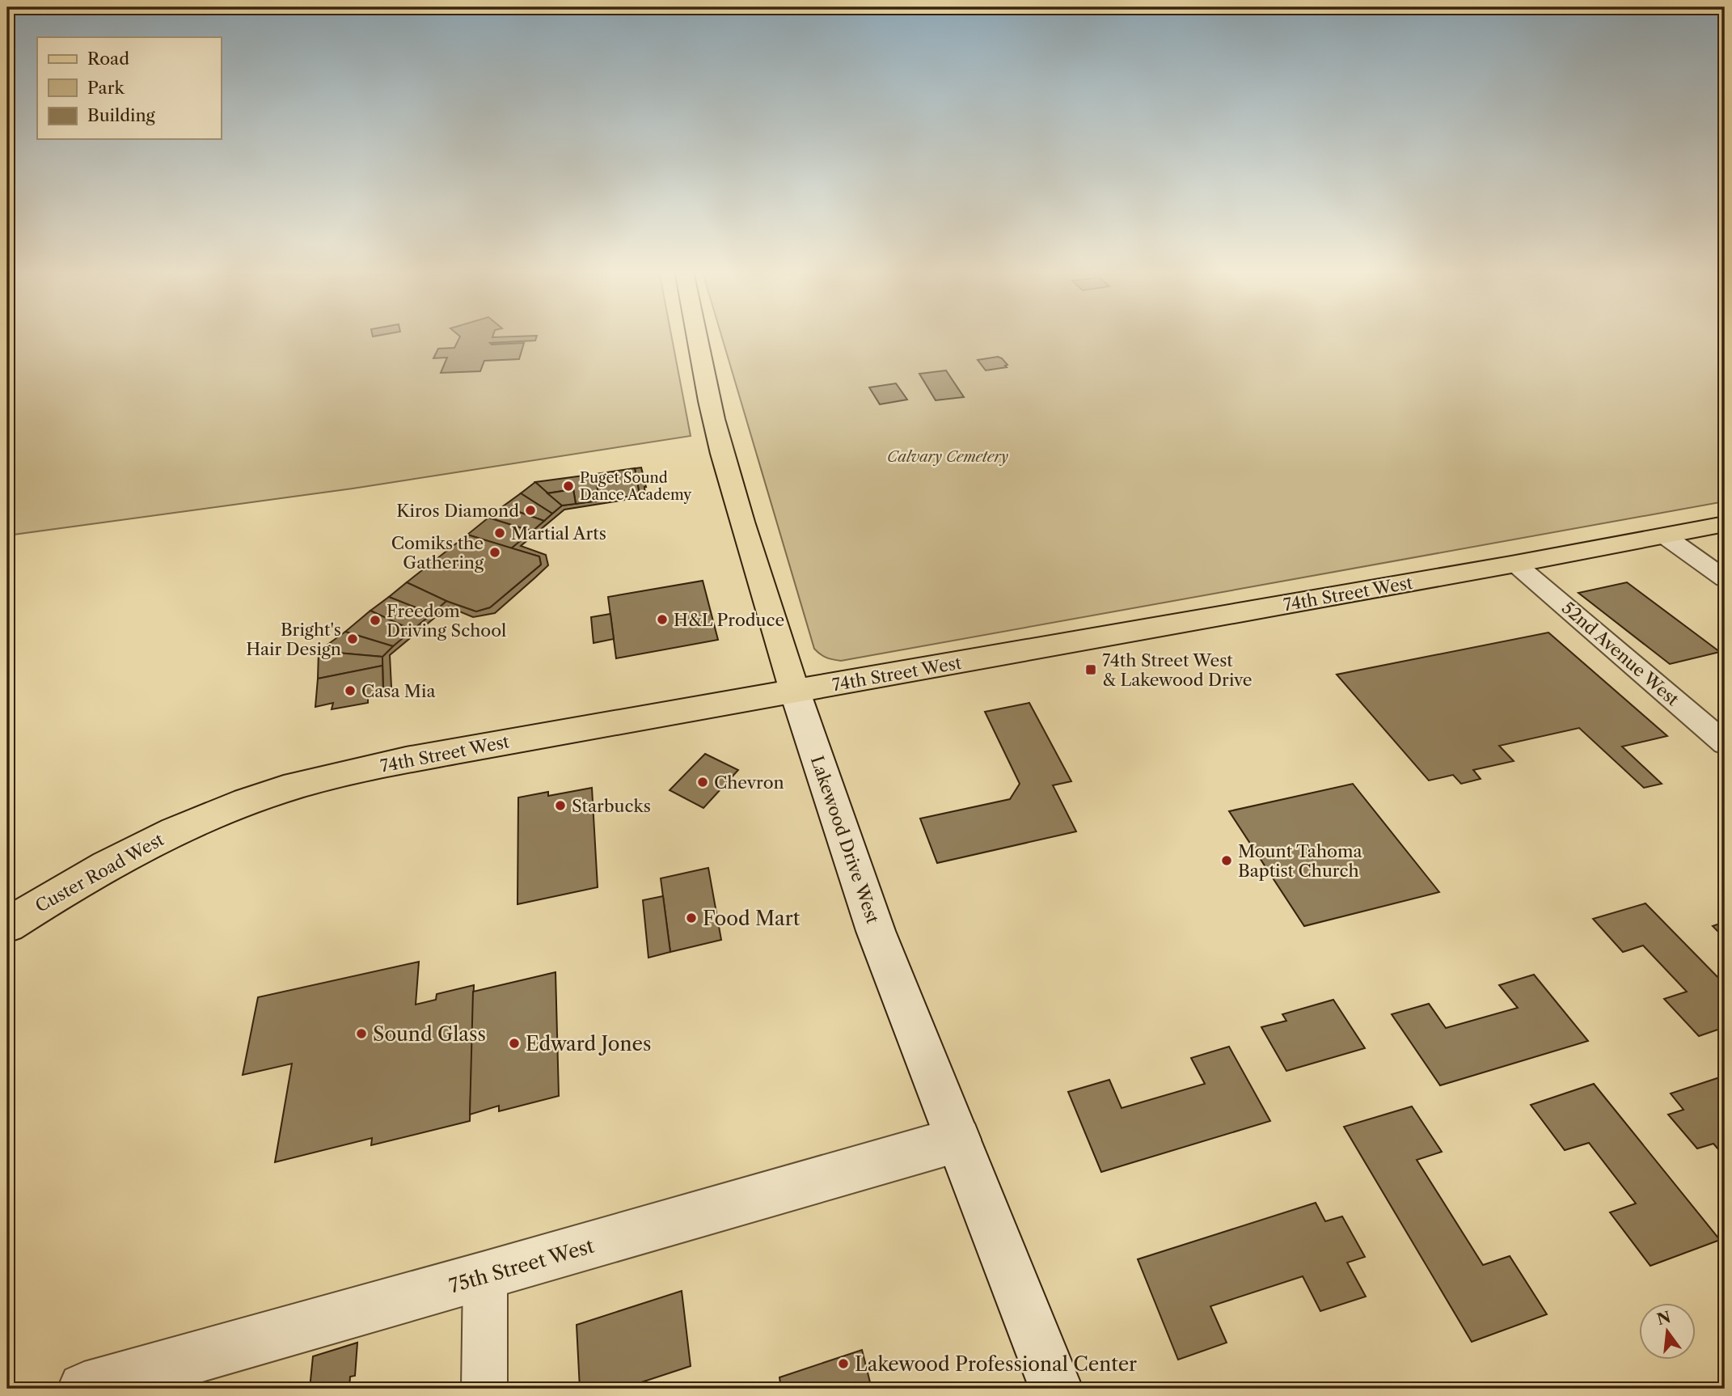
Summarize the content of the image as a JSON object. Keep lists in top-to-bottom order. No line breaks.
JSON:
{"streets":{"main road":["74th Street West","Lakewood Drive West","Custer Road West","75th Street West"],"street":["52nd Avenue West"]},"crossings":[["74th Street West","52nd Avenue West"],["74th Street West","Lakewood Drive West"],["74th Street West","Custer Road West"],["Lakewood Drive West","75th Street West"]],"parks":["Calvary Cemetery"],"places":{"other":["Puget Sound Dance Academy","Kiros Diamond","Martial Arts","Comiks the Gathering","H&L Produce","Freedom Driving School","Bright's Hair Design","Casa Mia","Chevron","Starbucks","Mount Tahoma Baptist Church","Food Mart","Sound Glass","Edward Jones","Lakewood Professional Center"],"transit":["74th Street West & Lakewood Drive"]},"legend":["Road","Park","Building"],"north":"top"}
